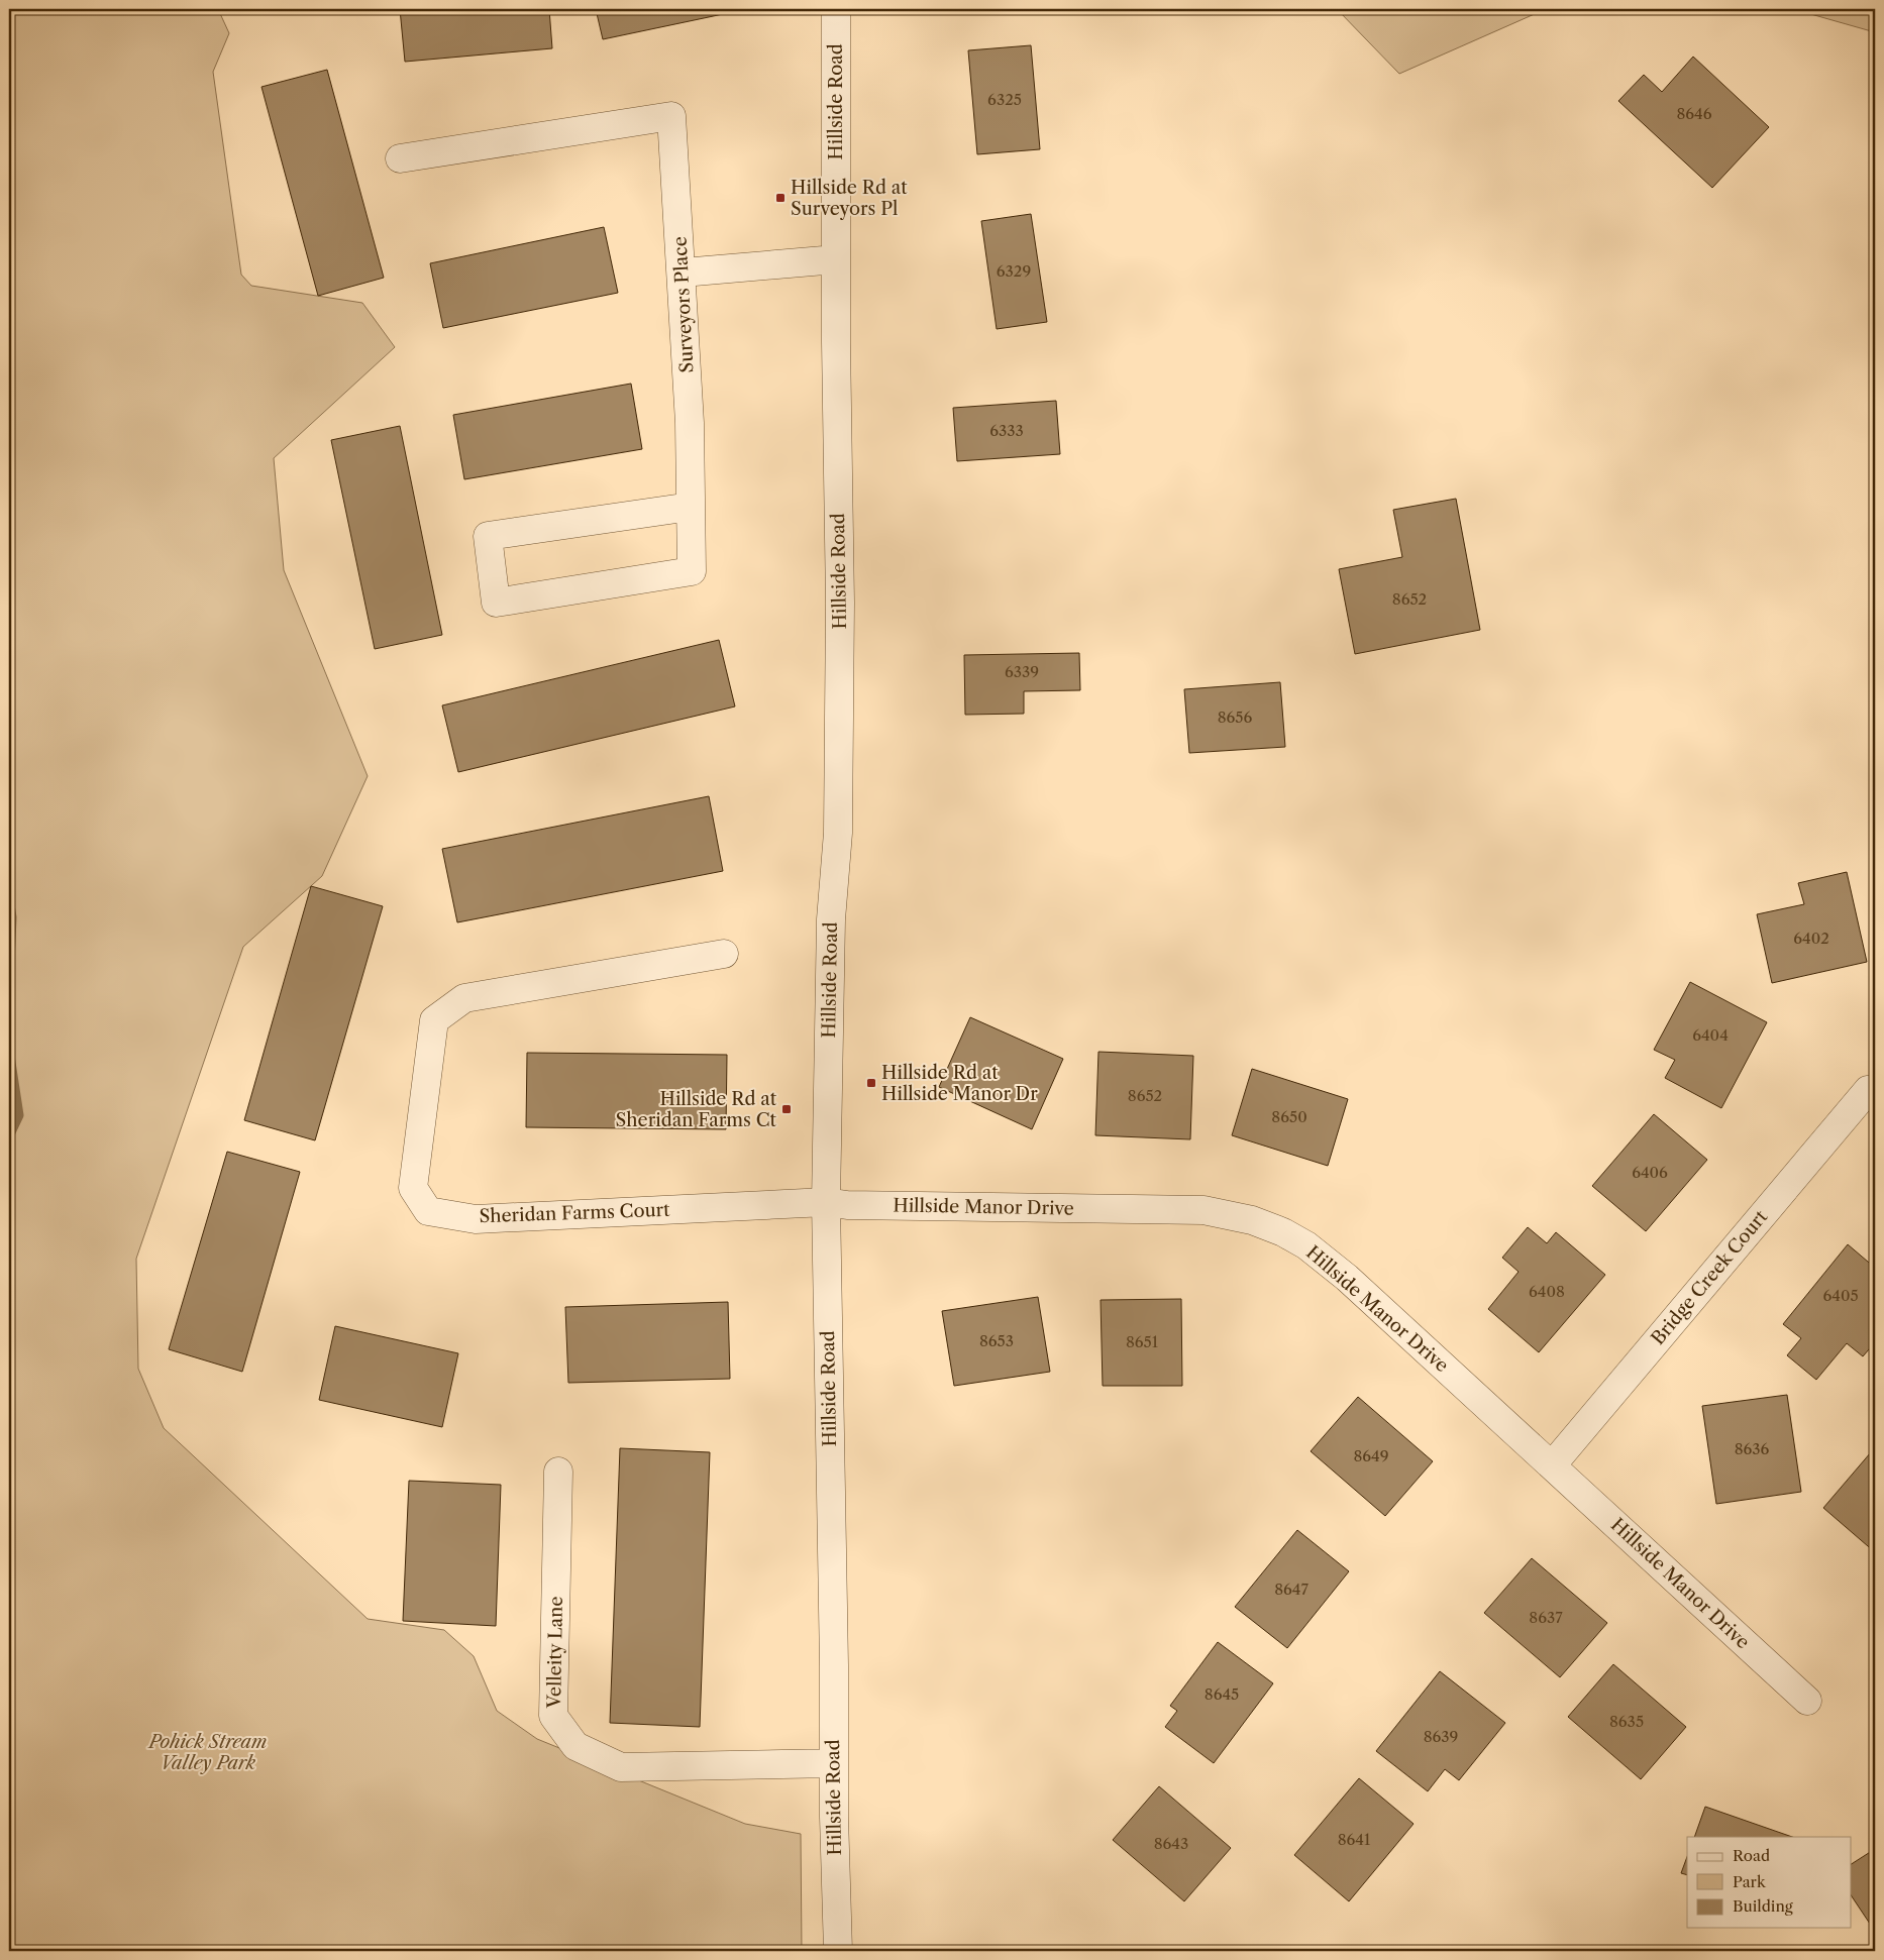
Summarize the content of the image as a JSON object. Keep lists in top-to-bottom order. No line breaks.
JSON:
{"streets":{"street":["Hillside Road","Surveyors Place","Hillside Manor Drive","Sheridan Farms Court","Bridge Creek Court","Velleity Lane"]},"crossings":[["Hillside Road","Hillside Manor Drive"],["Hillside Road","Sheridan Farms Court"],["Hillside Road","Velleity Lane"],["Hillside Manor Drive","Sheridan Farms Court"],["Hillside Manor Drive","Bridge Creek Court"]],"parks":["Pohick Stream Valley Park"],"places":{"transit":["Hillside Rd at Surveyors Pl","Hillside Rd at Hillside Manor Dr","Hillside Rd at Sheridan Farms Ct"]},"house_numbers":["6325","8646","6329","6333","8652","6339","8656","6402","6404","8652","8650","6406","6408","6405","8653","8651","8636","8649","8647","8637","8645","8635","8639","8641","8643"],"legend":["Road","Park","Building"]}
